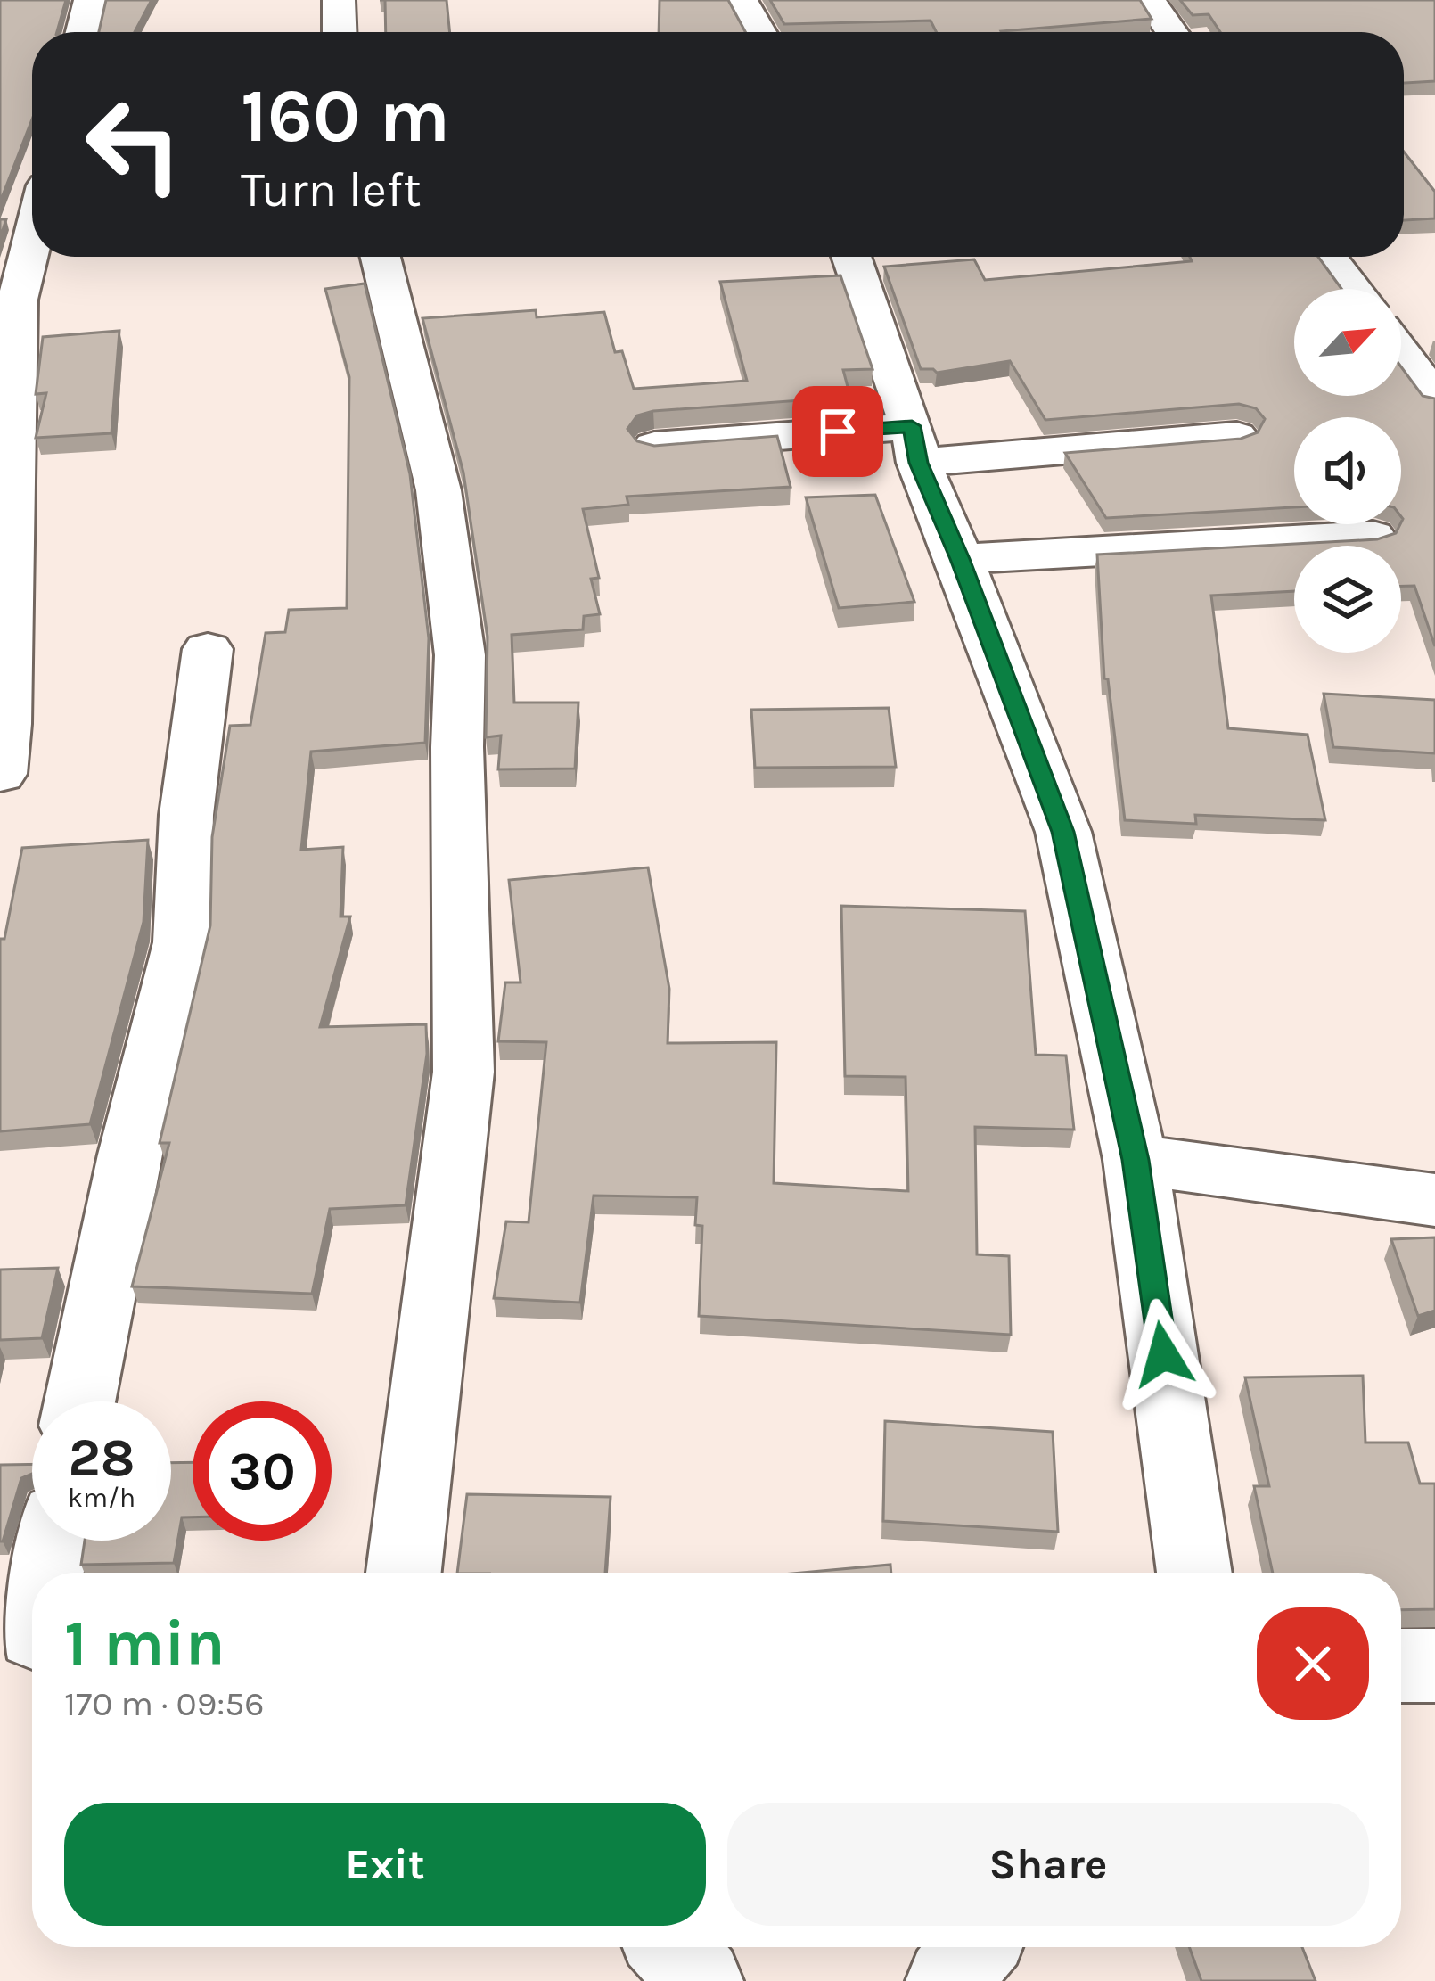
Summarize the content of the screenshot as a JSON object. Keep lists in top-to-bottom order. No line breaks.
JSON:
{"north":"top right","page":{"turn":["160 m","Turn left"],"speed":"28 km/h","limit":"30","heading":["1 min","170 m · 09:56"],"buttons":["Exit","Share"]}}
